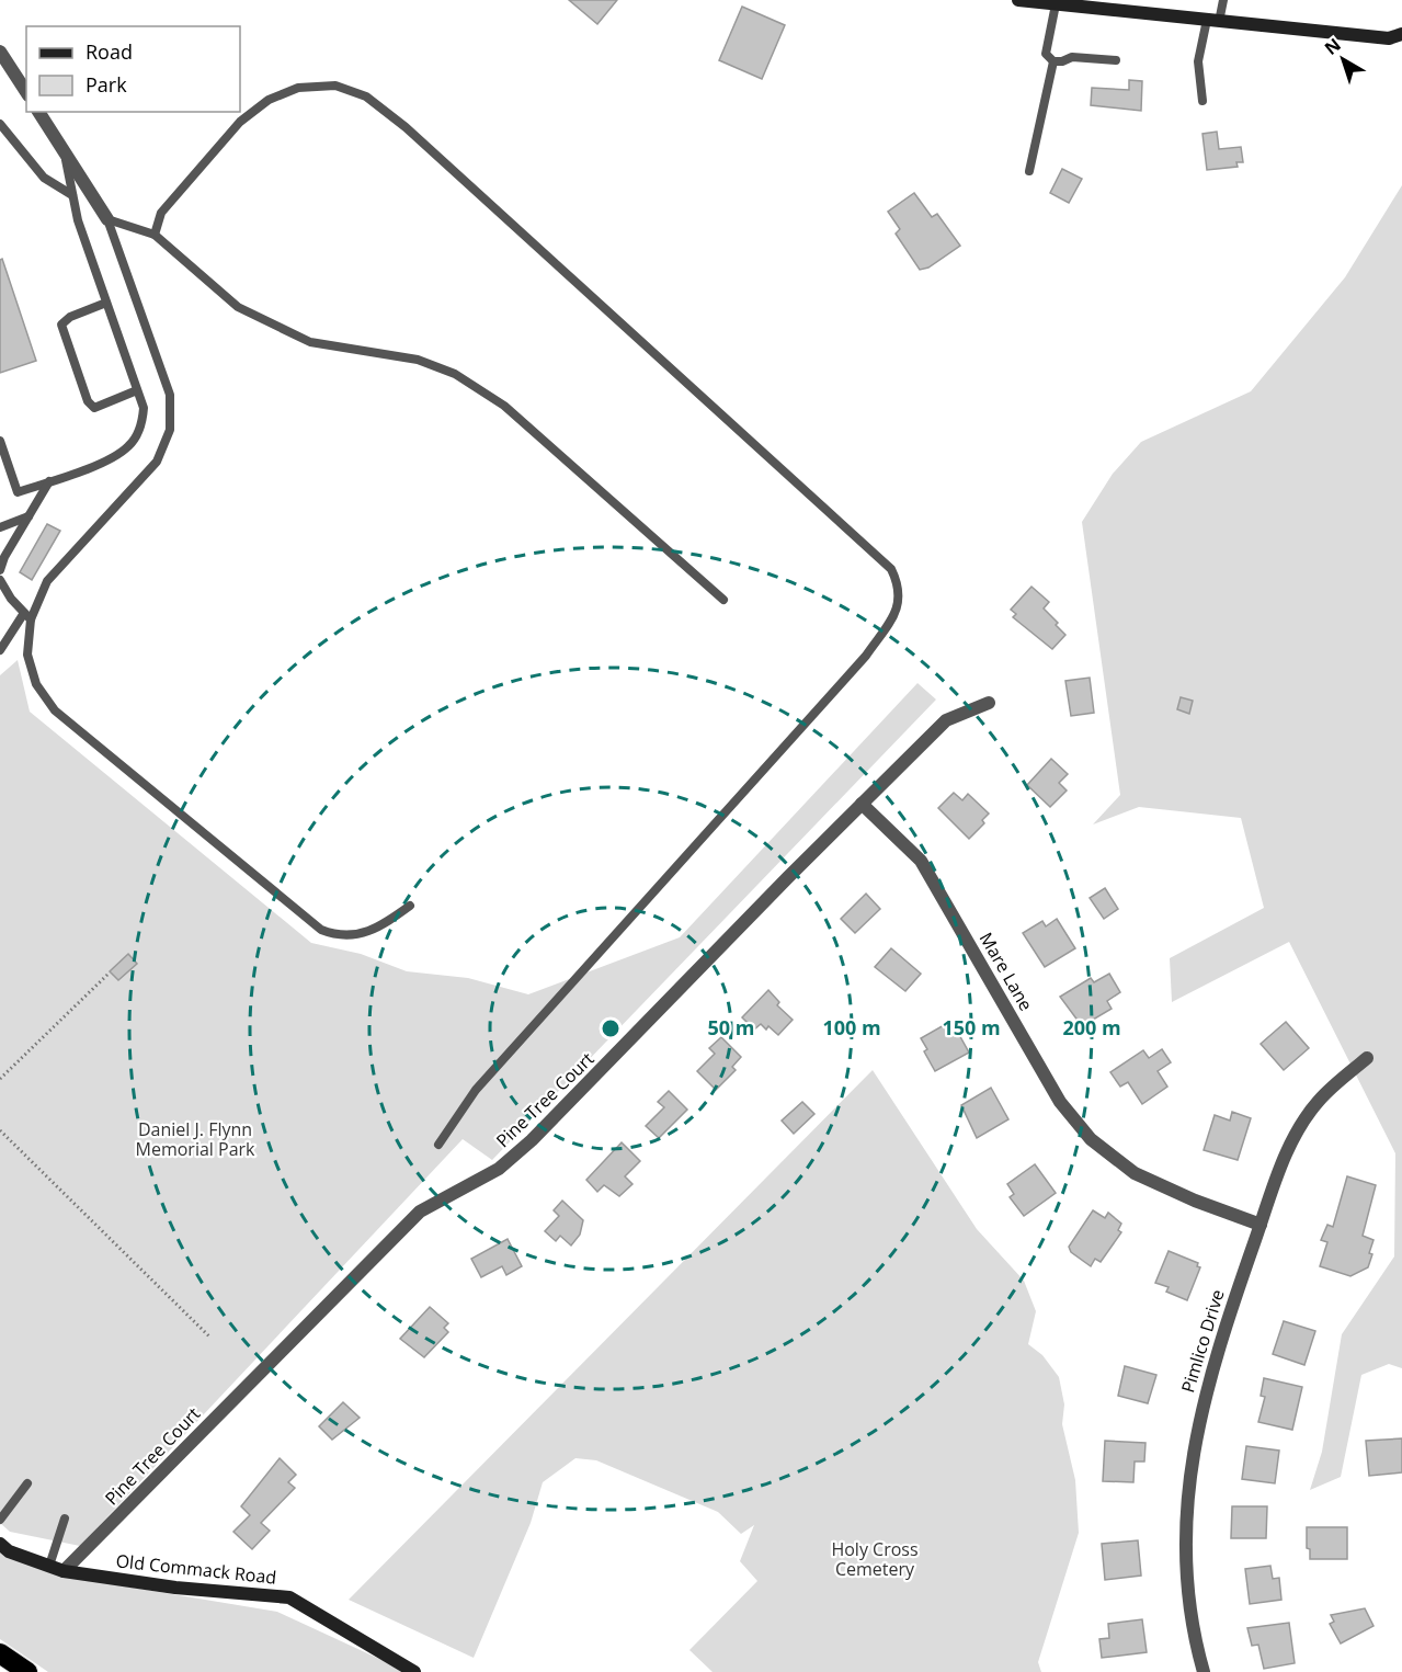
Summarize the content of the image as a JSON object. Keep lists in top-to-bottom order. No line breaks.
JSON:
{"streets":{"street":["Mare Lane","Pine Tree Court","Pimlico Drive","Old Commack Road"]},"crossings":[["Mare Lane","Pine Tree Court"],["Mare Lane","Pimlico Drive"],["Pine Tree Court","Old Commack Road"]],"parks":["Daniel J. Flynn Memorial Park","Holy Cross Cemetery"],"legend":["Road","Park"],"north":"top left","rings":["50 m","100 m","150 m","200 m"]}
